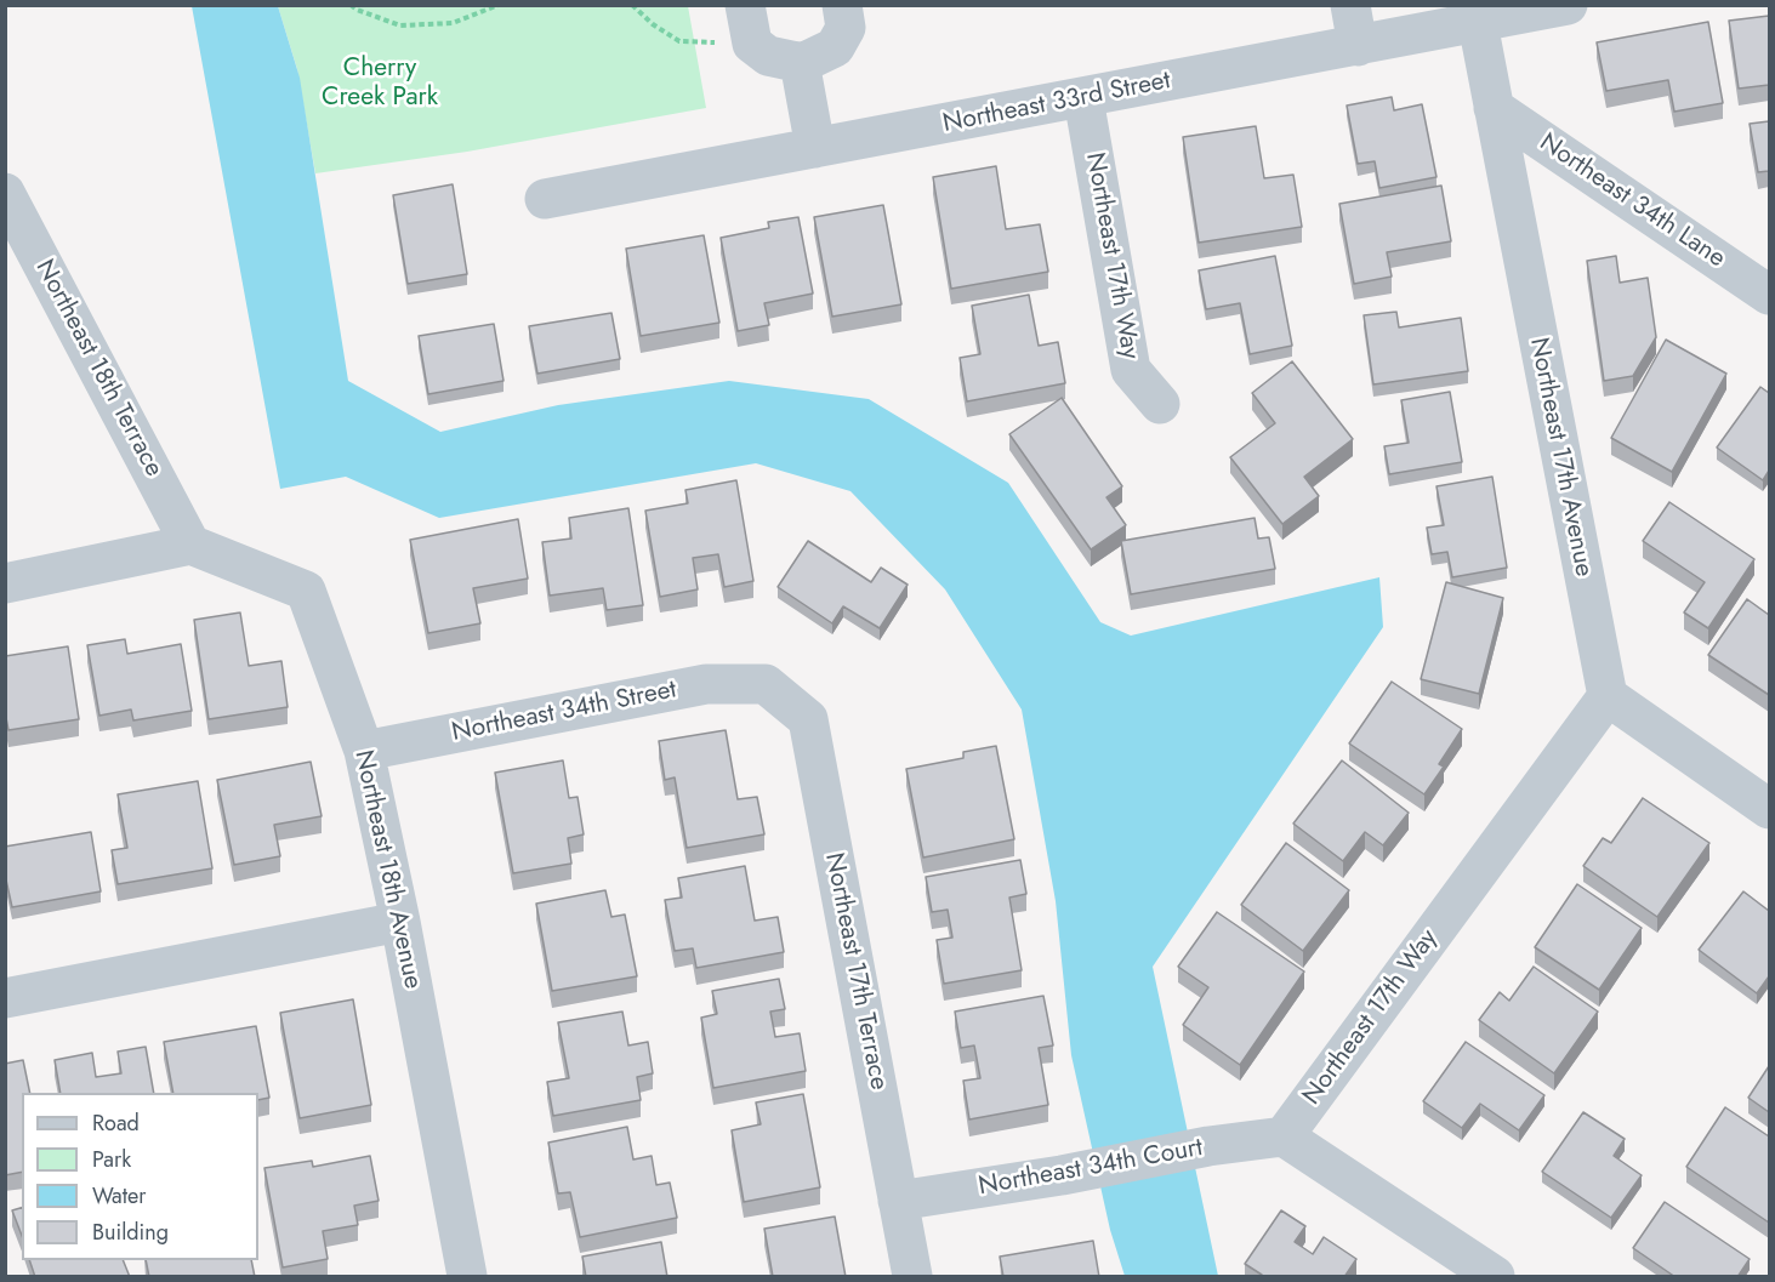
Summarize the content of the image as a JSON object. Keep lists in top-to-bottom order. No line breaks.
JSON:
{"streets":{"street":["Northeast 33rd Street","Northeast 34th Lane","Northeast 17th Way","Northeast 18th Terrace","Northeast 17th Avenue","Northeast 34th Street","Northeast 18th Avenue","Northeast 17th Terrace","Northeast 34th Court"]},"crossings":[["Northeast 33rd Street","Northeast 17th Way"],["Northeast 33rd Street","Northeast 17th Avenue"],["Northeast 34th Lane","Northeast 17th Avenue"],["Northeast 17th Way","Northeast 17th Avenue"],["Northeast 17th Way","Northeast 34th Court"],["Northeast 18th Terrace","Northeast 18th Avenue"],["Northeast 34th Street","Northeast 18th Avenue"],["Northeast 34th Street","Northeast 17th Terrace"],["Northeast 17th Terrace","Northeast 34th Court"]],"parks":["Cherry Creek Park"],"legend":["Road","Park","Water","Building"]}
